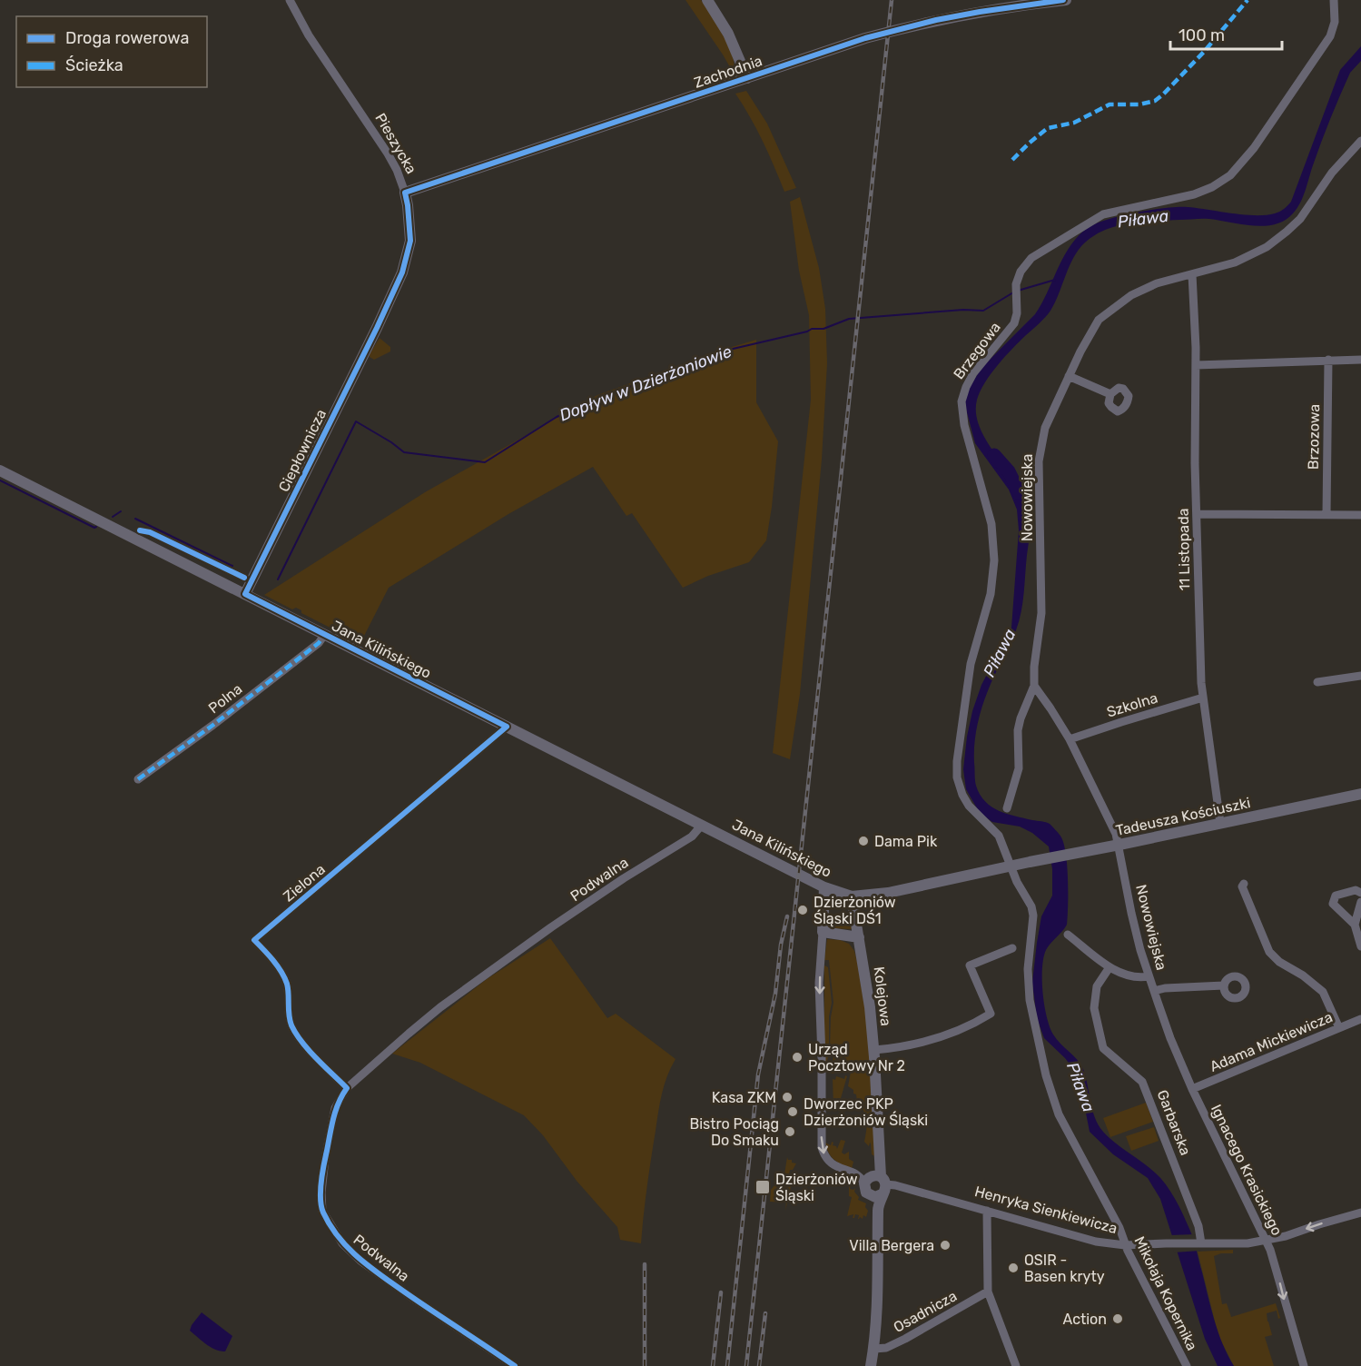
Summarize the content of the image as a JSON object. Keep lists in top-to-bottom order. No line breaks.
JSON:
{"streets":{"street":["Zachodnia","Pieszycka","Brzegowa","Brzozowa","Ciepłownicza","Nowowiejska","11 Listopada","Jana Kilińskiego","Polna","Szkolna","Tadeusza Kościuszki","Podwalna","Zielona","Kolejowa","Adama Mickiewicza","Garbarska","Ignacego Krasickiego","Henryka Sienkiewicza","Mikołaja Kopernika","Osadnicza"]},"crossings":[["Zachodnia","Pieszycka"],["Pieszycka","Ciepłownicza"],["Brzegowa","Jana Kilińskiego"],["Brzegowa","Tadeusza Kościuszki"],["Brzegowa","Mikołaja Kopernika"],["Ciepłownicza","Jana Kilińskiego"],["Nowowiejska","11 Listopada"],["Nowowiejska","Szkolna"],["Nowowiejska","Tadeusza Kościuszki"],["Nowowiejska","Ignacego Krasickiego"],["11 Listopada","Szkolna"],["11 Listopada","Tadeusza Kościuszki"],["Jana Kilińskiego","Polna"],["Jana Kilińskiego","Tadeusza Kościuszki"],["Jana Kilińskiego","Podwalna"],["Jana Kilińskiego","Zielona"],["Jana Kilińskiego","Kolejowa"],["Jana Kilińskiego","Mikołaja Kopernika"],["Tadeusza Kościuszki","Mikołaja Kopernika"],["Podwalna","Zielona"],["Kolejowa","Henryka Sienkiewicza"],["Kolejowa","Osadnicza"],["Adama Mickiewicza","Ignacego Krasickiego"],["Garbarska","Henryka Sienkiewicza"],["Ignacego Krasickiego","Henryka Sienkiewicza"],["Henryka Sienkiewicza","Mikołaja Kopernika"]],"water":["Piława","Dopływ w Dzierżoniowie"],"places":{"other":["Dama Pik","Dzierżoniów Śląski DŚ1","Urząd Pocztowy Nr 2","Kasa ZKM","Dworzec PKP Dzierżoniów Śląski","Bistro Pociąg Do Smaku","Villa Bergera","OSIR - Basen kryty","Action"],"transit":["Dzierżoniów Śląski"]},"legend":["Droga rowerowa","Ścieżka"],"scale_bar":"100 m"}
